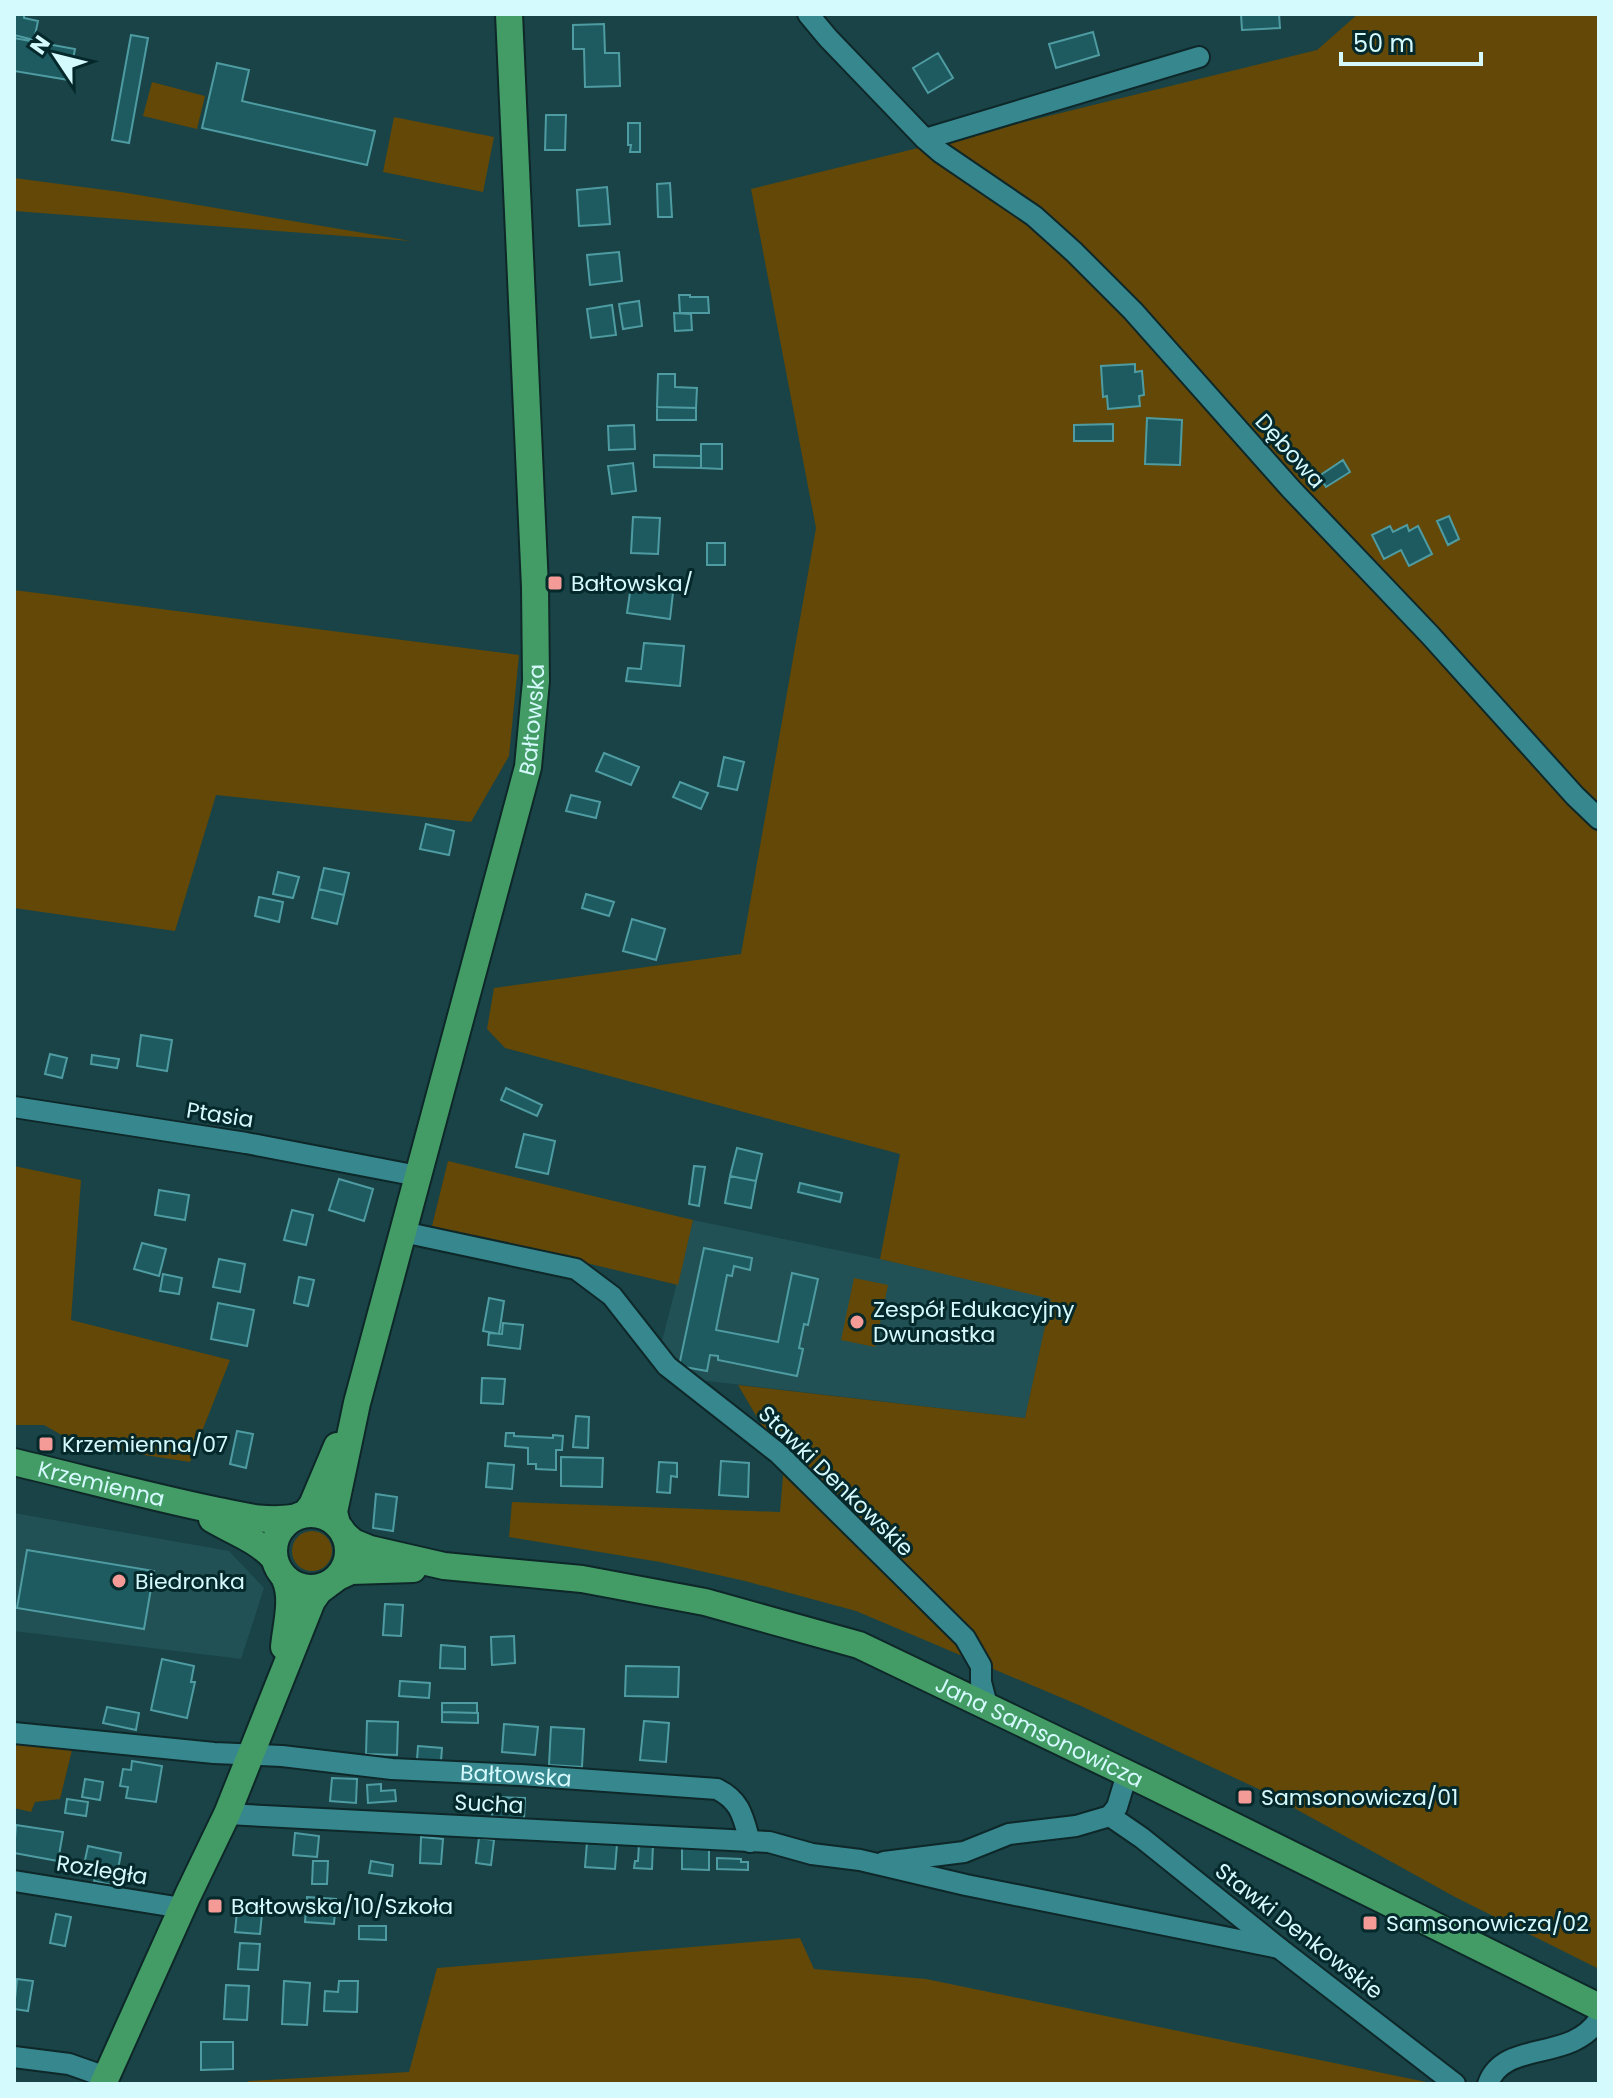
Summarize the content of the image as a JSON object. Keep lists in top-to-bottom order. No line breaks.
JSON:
{"streets":{"main road":["Bałtowska","Krzemienna","Jana Samsonowicza"],"street":["Dębowa","Ptasia","Stawki Denkowskie","Sucha","Rozległa"]},"crossings":[["Bałtowska","Ptasia"],["Bałtowska","Stawki Denkowskie"],["Bałtowska","Krzemienna"],["Bałtowska","Jana Samsonowicza"],["Bałtowska","Sucha"],["Stawki Denkowskie","Jana Samsonowicza"],["Krzemienna","Jana Samsonowicza"]],"places":{"transit":["Bałtowska/","Krzemienna/07","Samsonowicza/01","Bałtowska/10/Szkoła","Samsonowicza/02"],"other":["Zespół Edukacyjny Dwunastka","Biedronka"]},"scale_bar":"50 m","north":"top left"}
